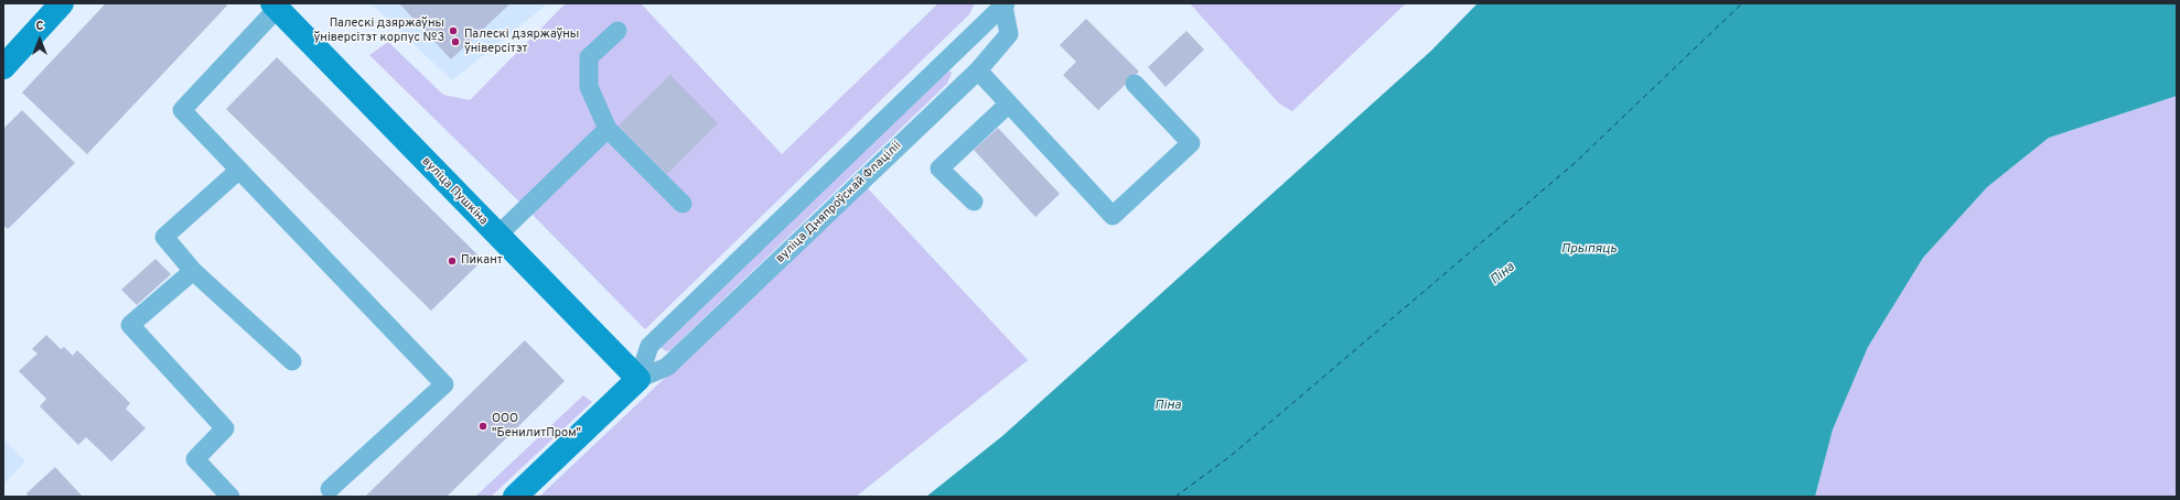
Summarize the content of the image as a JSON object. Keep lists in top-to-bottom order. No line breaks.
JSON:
{"streets":{"street":["вуліца Пушкіна","вуліца Дняпроўскай Флаціліі"]},"crossings":[["вуліца Пушкіна","вуліца Дняпроўскай Флаціліі"]],"water":["Прыпяць","Піна"],"places":["Палескі дзяржаўны ўніверсітэт корпус №3","Палескі дзяржаўны ўніверсітэт","Пикант","ООО \"БенилитПром\""],"north":"top"}
